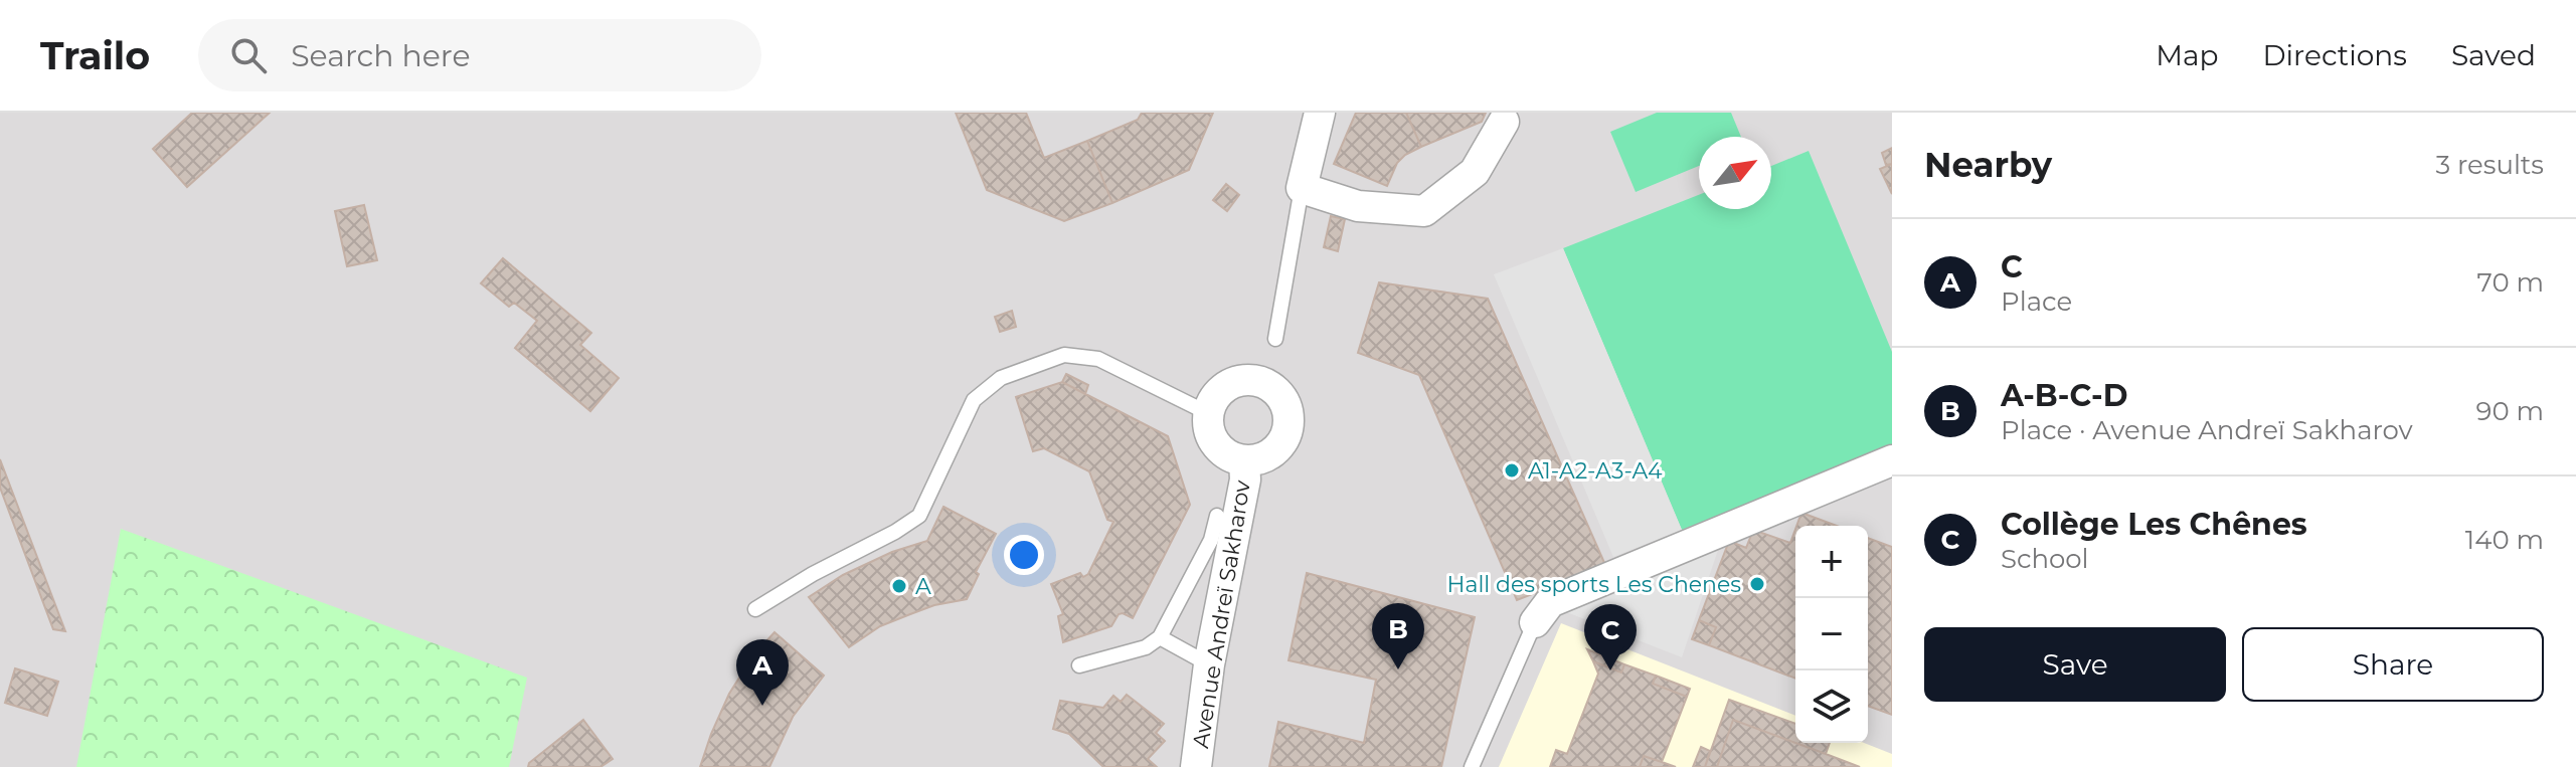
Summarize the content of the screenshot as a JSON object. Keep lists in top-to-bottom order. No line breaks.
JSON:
{"streets":{"street":["Avenue Andreï Sakharov"]},"places":["A1-A2-A3-A4","Hall des sports Les Chenes","A"],"north":"top right","page":{"header":"Trailo","search":"Search here","nav":["Map","Directions","Saved"],"heading":["Nearby","3 results"],"list":[{"mark":"A","name":"C","note":"Place","value":"70 m"},{"mark":"B","name":"A-B-C-D","note":"Place · Avenue Andreï Sakharov","value":"90 m"},{"mark":"C","name":"Collège Les Chênes","note":"School","value":"140 m"}],"map_buttons":["+","−"],"pins":["B","C","A"],"buttons":["Save","Share"]}}
